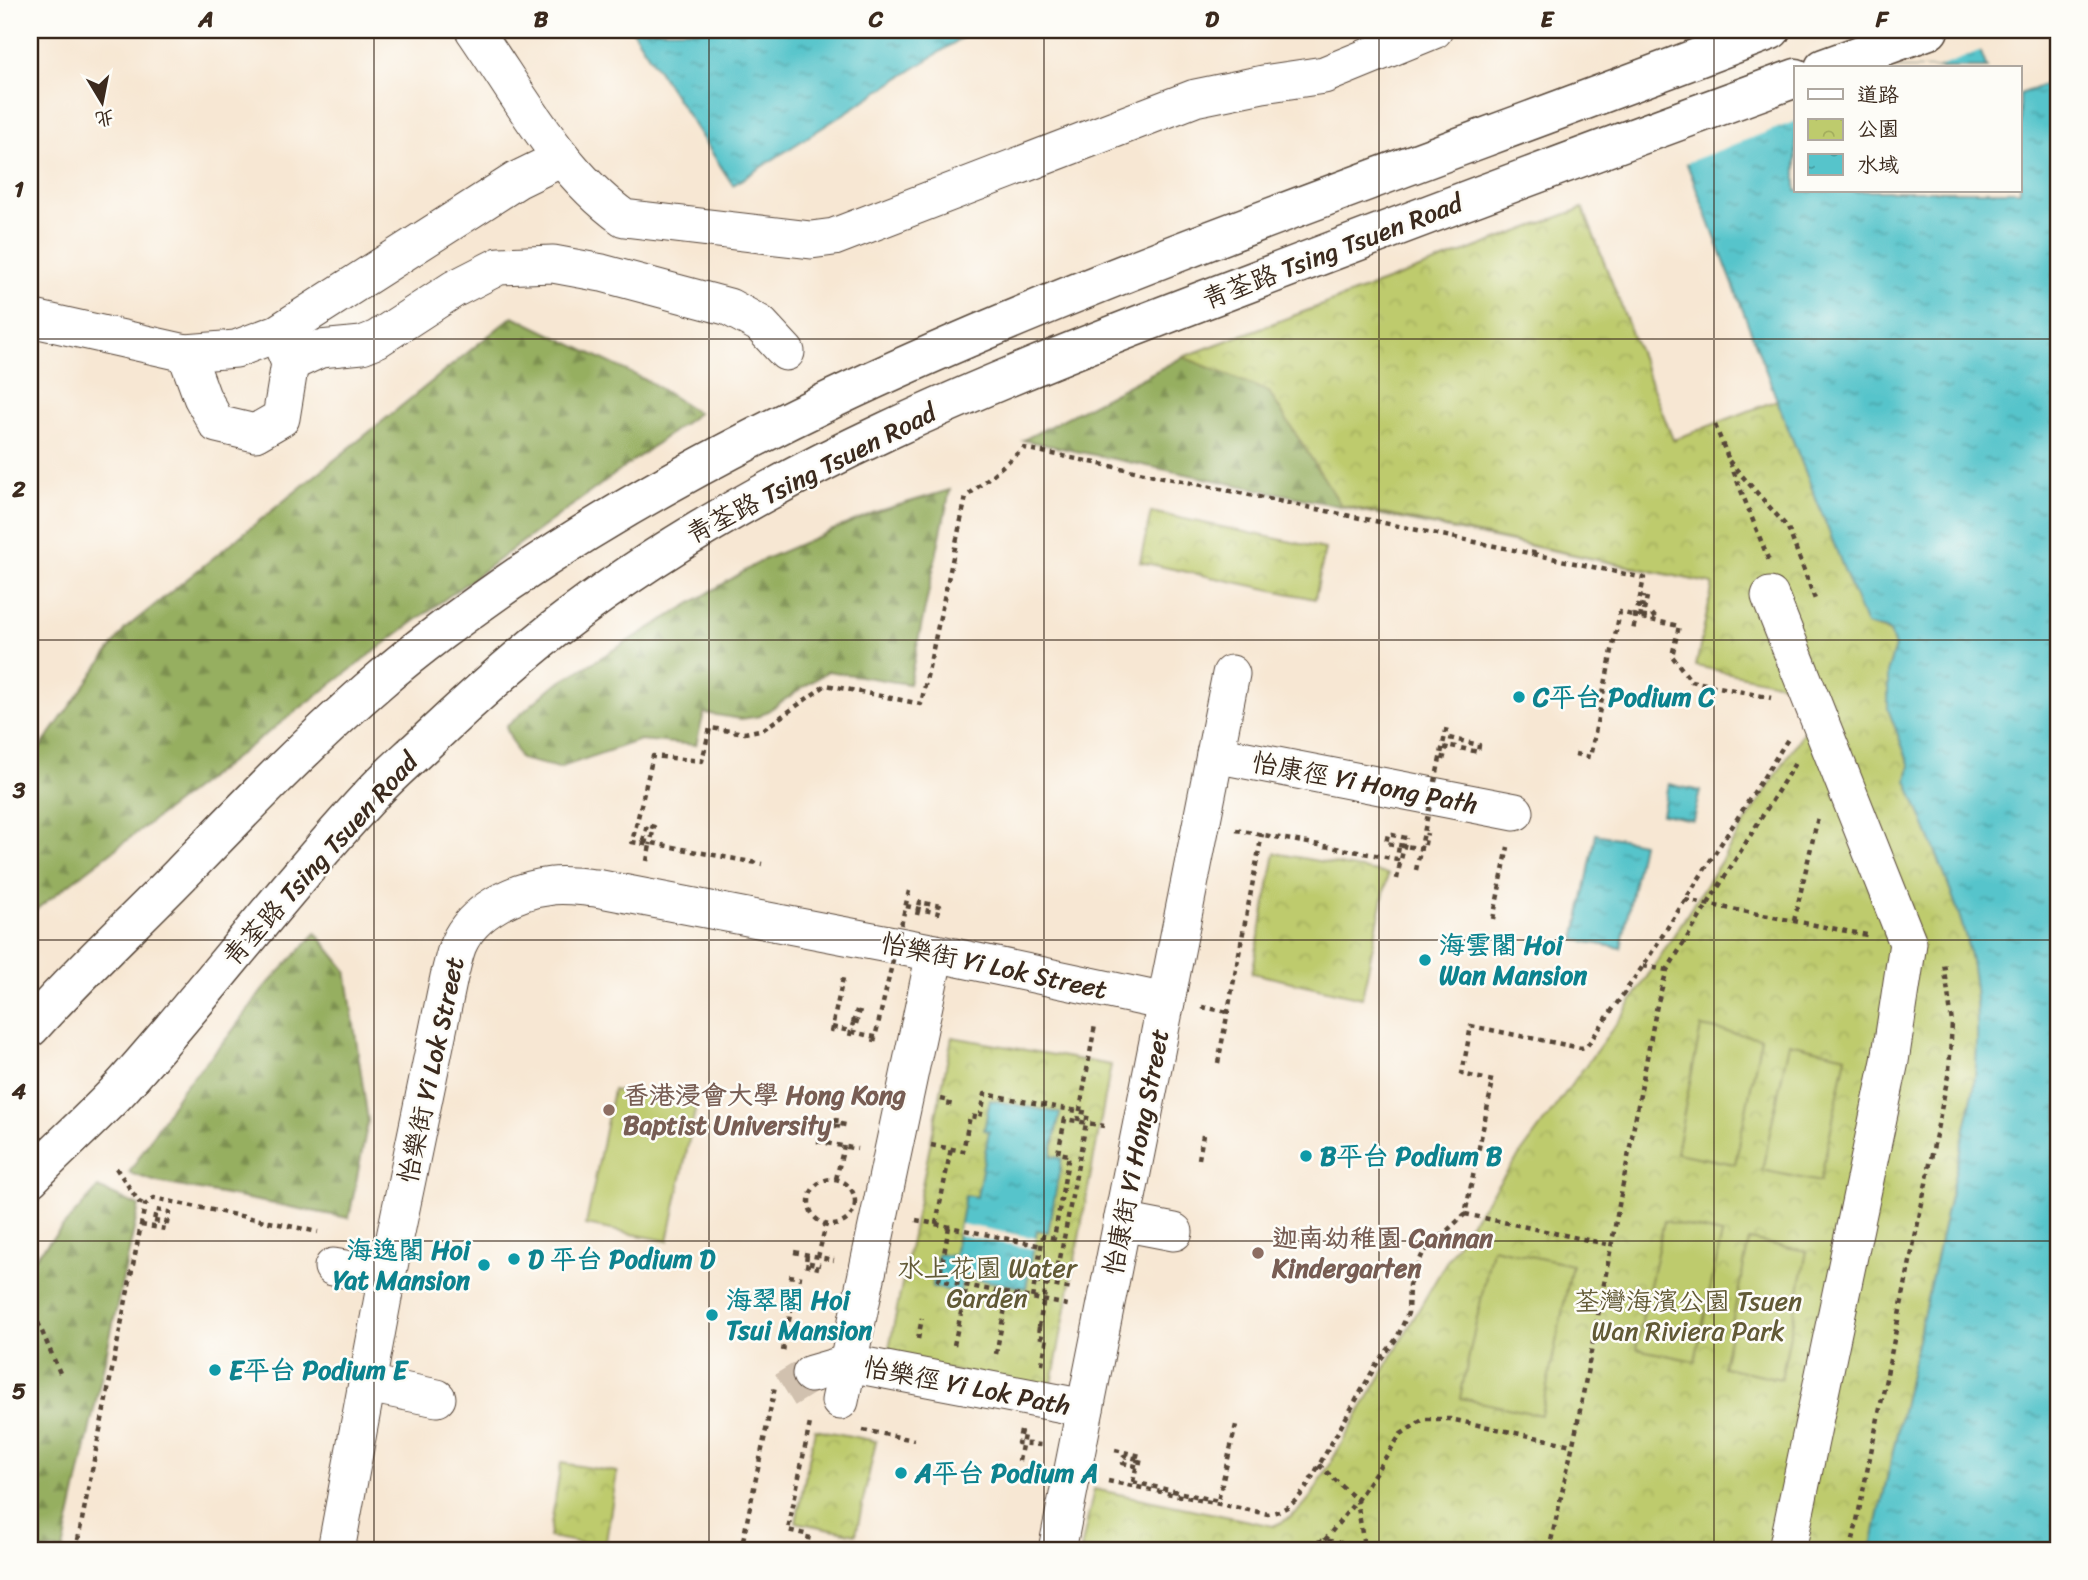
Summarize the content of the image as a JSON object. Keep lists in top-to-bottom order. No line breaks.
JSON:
{"streets":{"main road":["青荃路 Tsing Tsuen Road"],"street":["怡康徑 Yi Hong Path","怡樂街 Yi Lok Street","怡康街 Yi Hong Street","怡樂徑 Yi Lok Path"]},"crossings":[["怡康徑 Yi Hong Path","怡康街 Yi Hong Street"],["怡樂街 Yi Lok Street","怡康街 Yi Hong Street"],["怡樂街 Yi Lok Street","怡樂徑 Yi Lok Path"],["怡康街 Yi Hong Street","怡樂徑 Yi Lok Path"]],"parks":["水上花園 Water Garden","荃灣海濱公園 Tsuen Wan Riviera Park"],"places":["C平台 Podium C","海雲閣 Hoi Wan Mansion","香港浸會大學 Hong Kong Baptist University","B平台 Podium B","迦南幼稚園 Cannan Kindergarten","D 平台 Podium D","海逸閣 Hoi Yat Mansion","海翠閣 Hoi Tsui Mansion","E平台 Podium E","A平台 Podium A"],"legend":["道路","公園","水域"],"north":"bottom","grid":{"columns":["A","B","C","D","E","F"],"rows":["1","2","3","4","5"]}}
